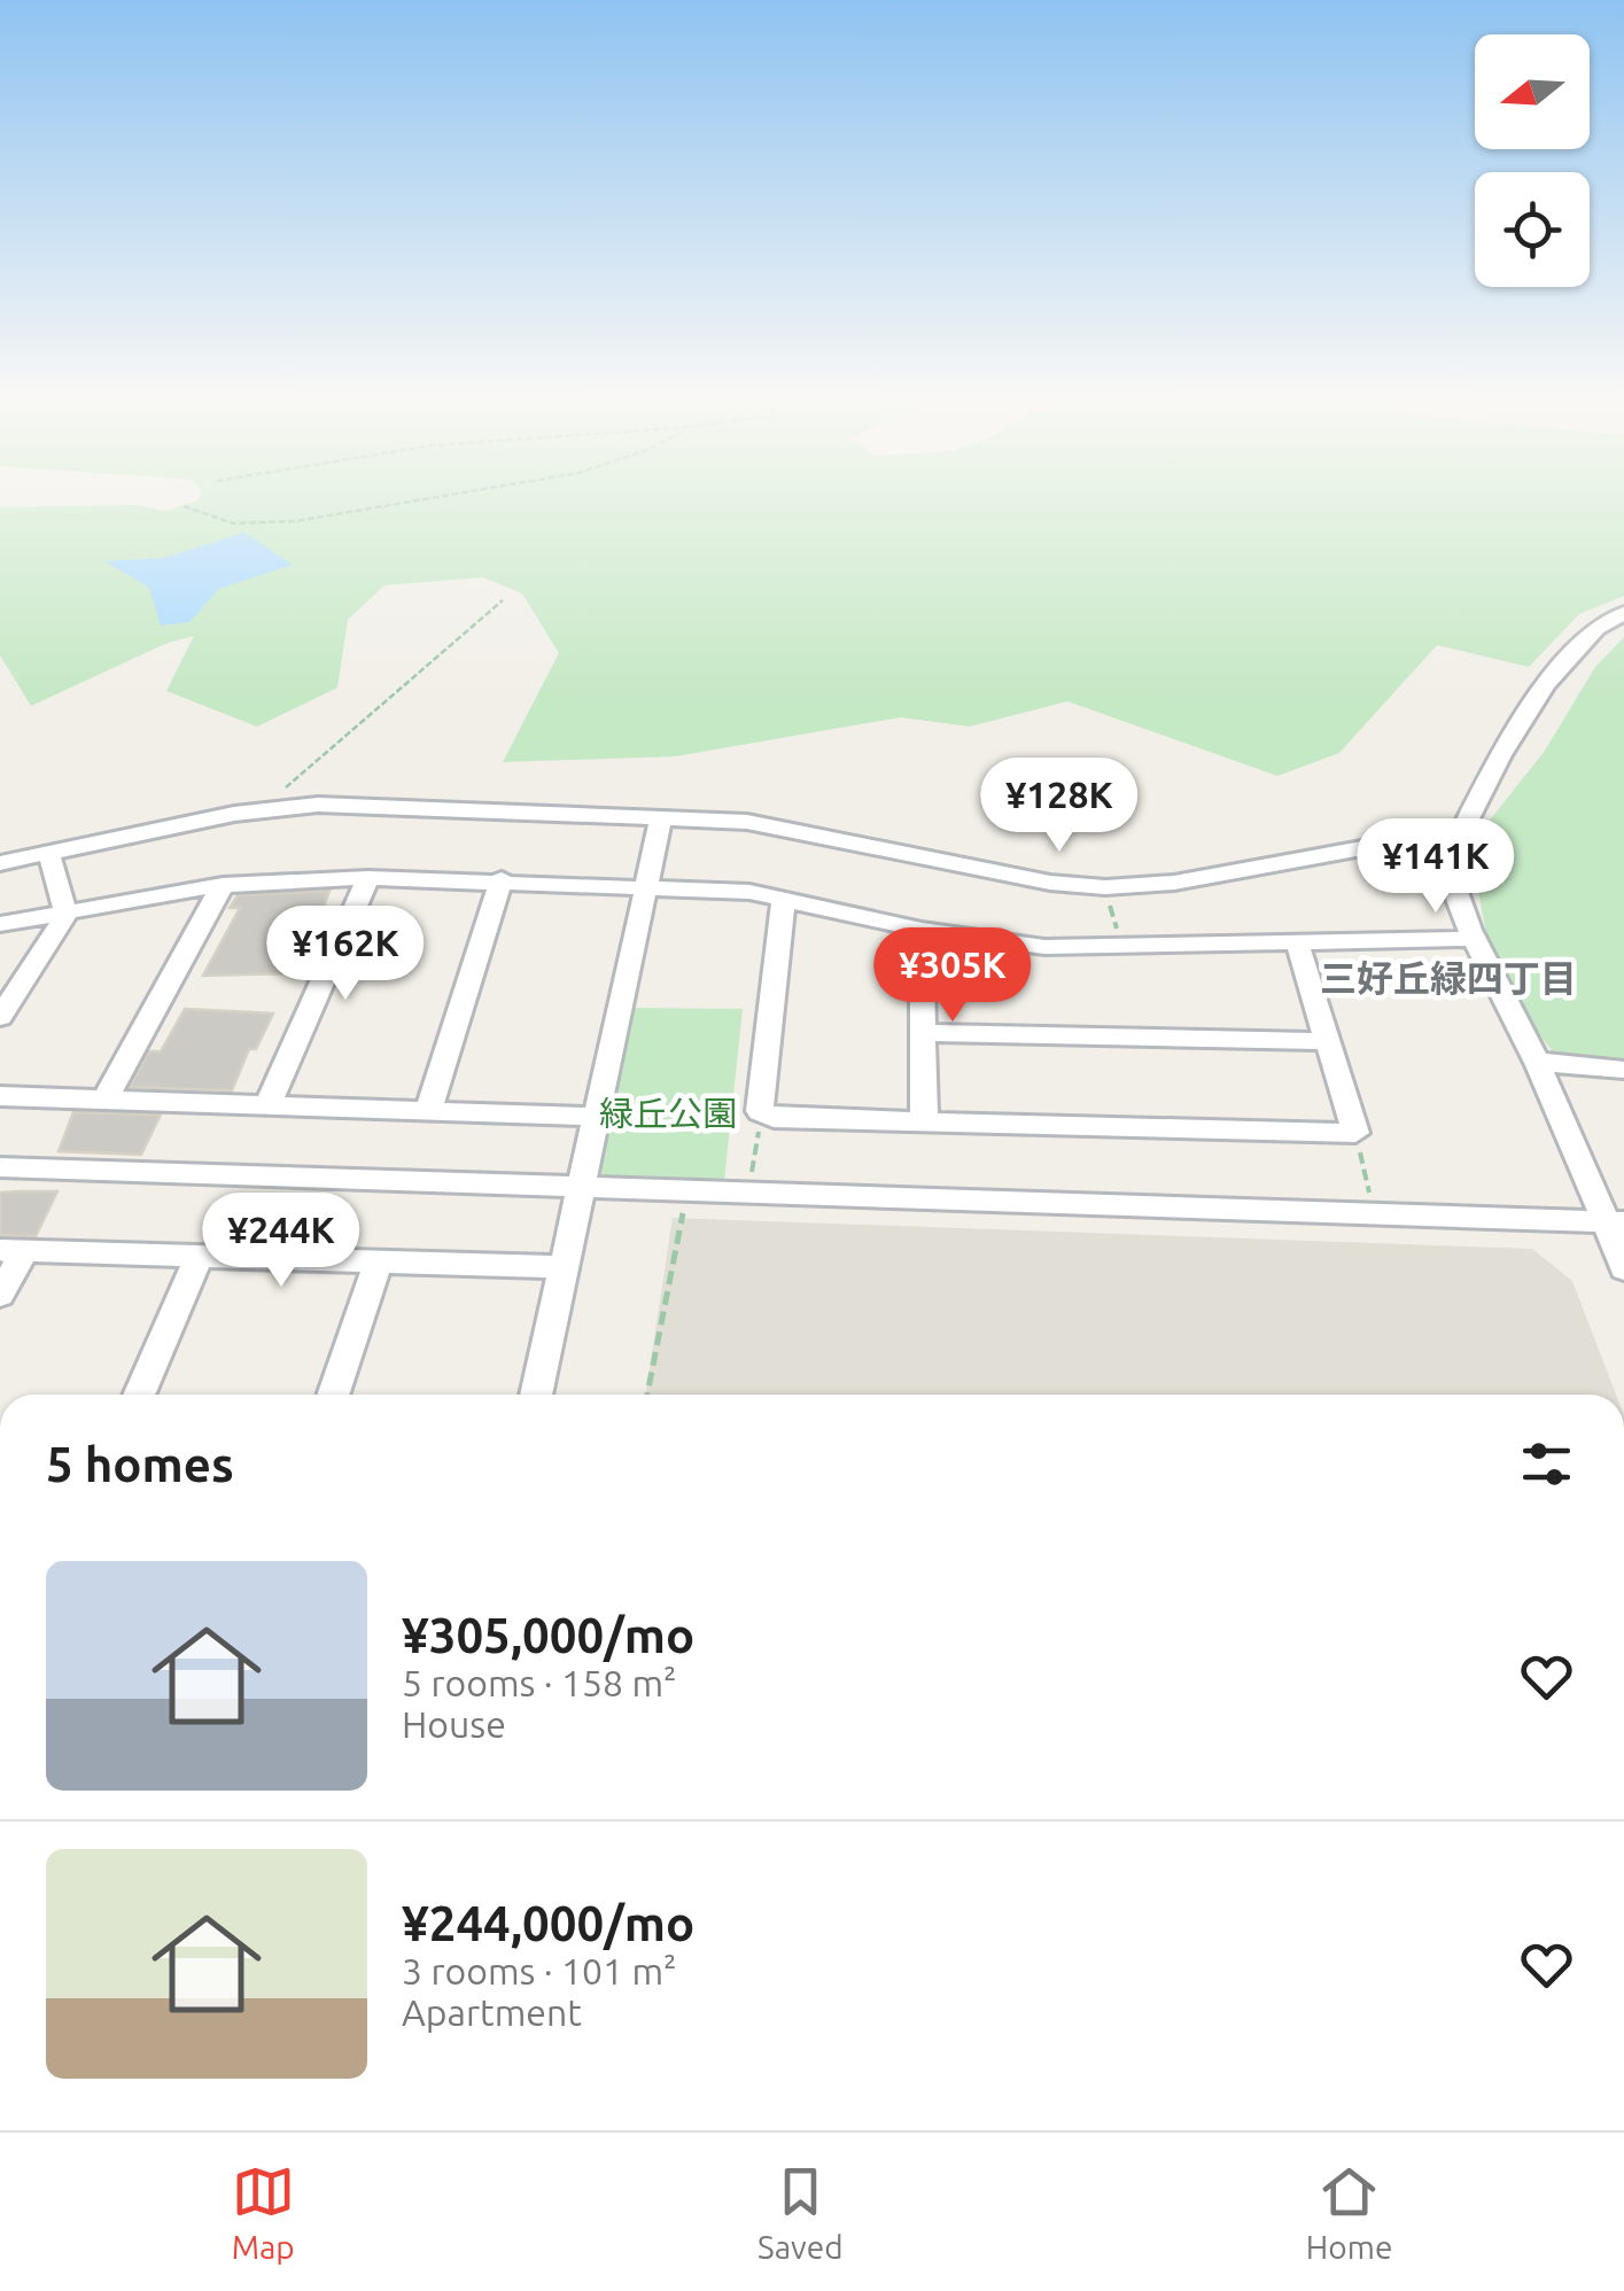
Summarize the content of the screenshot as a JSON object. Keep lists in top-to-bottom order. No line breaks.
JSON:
{"districts":["三好丘緑四丁目"],"parks":["緑丘公園"],"north":"left","page":{"price":["¥128K","¥141K","¥162K","¥305K","¥244K"],"heading":"5 homes","list":[{"name":"¥305,000/mo","note":"5 rooms · 158 m² · House"},{"name":"¥244,000/mo","note":"3 rooms · 101 m² · Apartment"}],"tabs":["Map","Saved","Home"]}}
